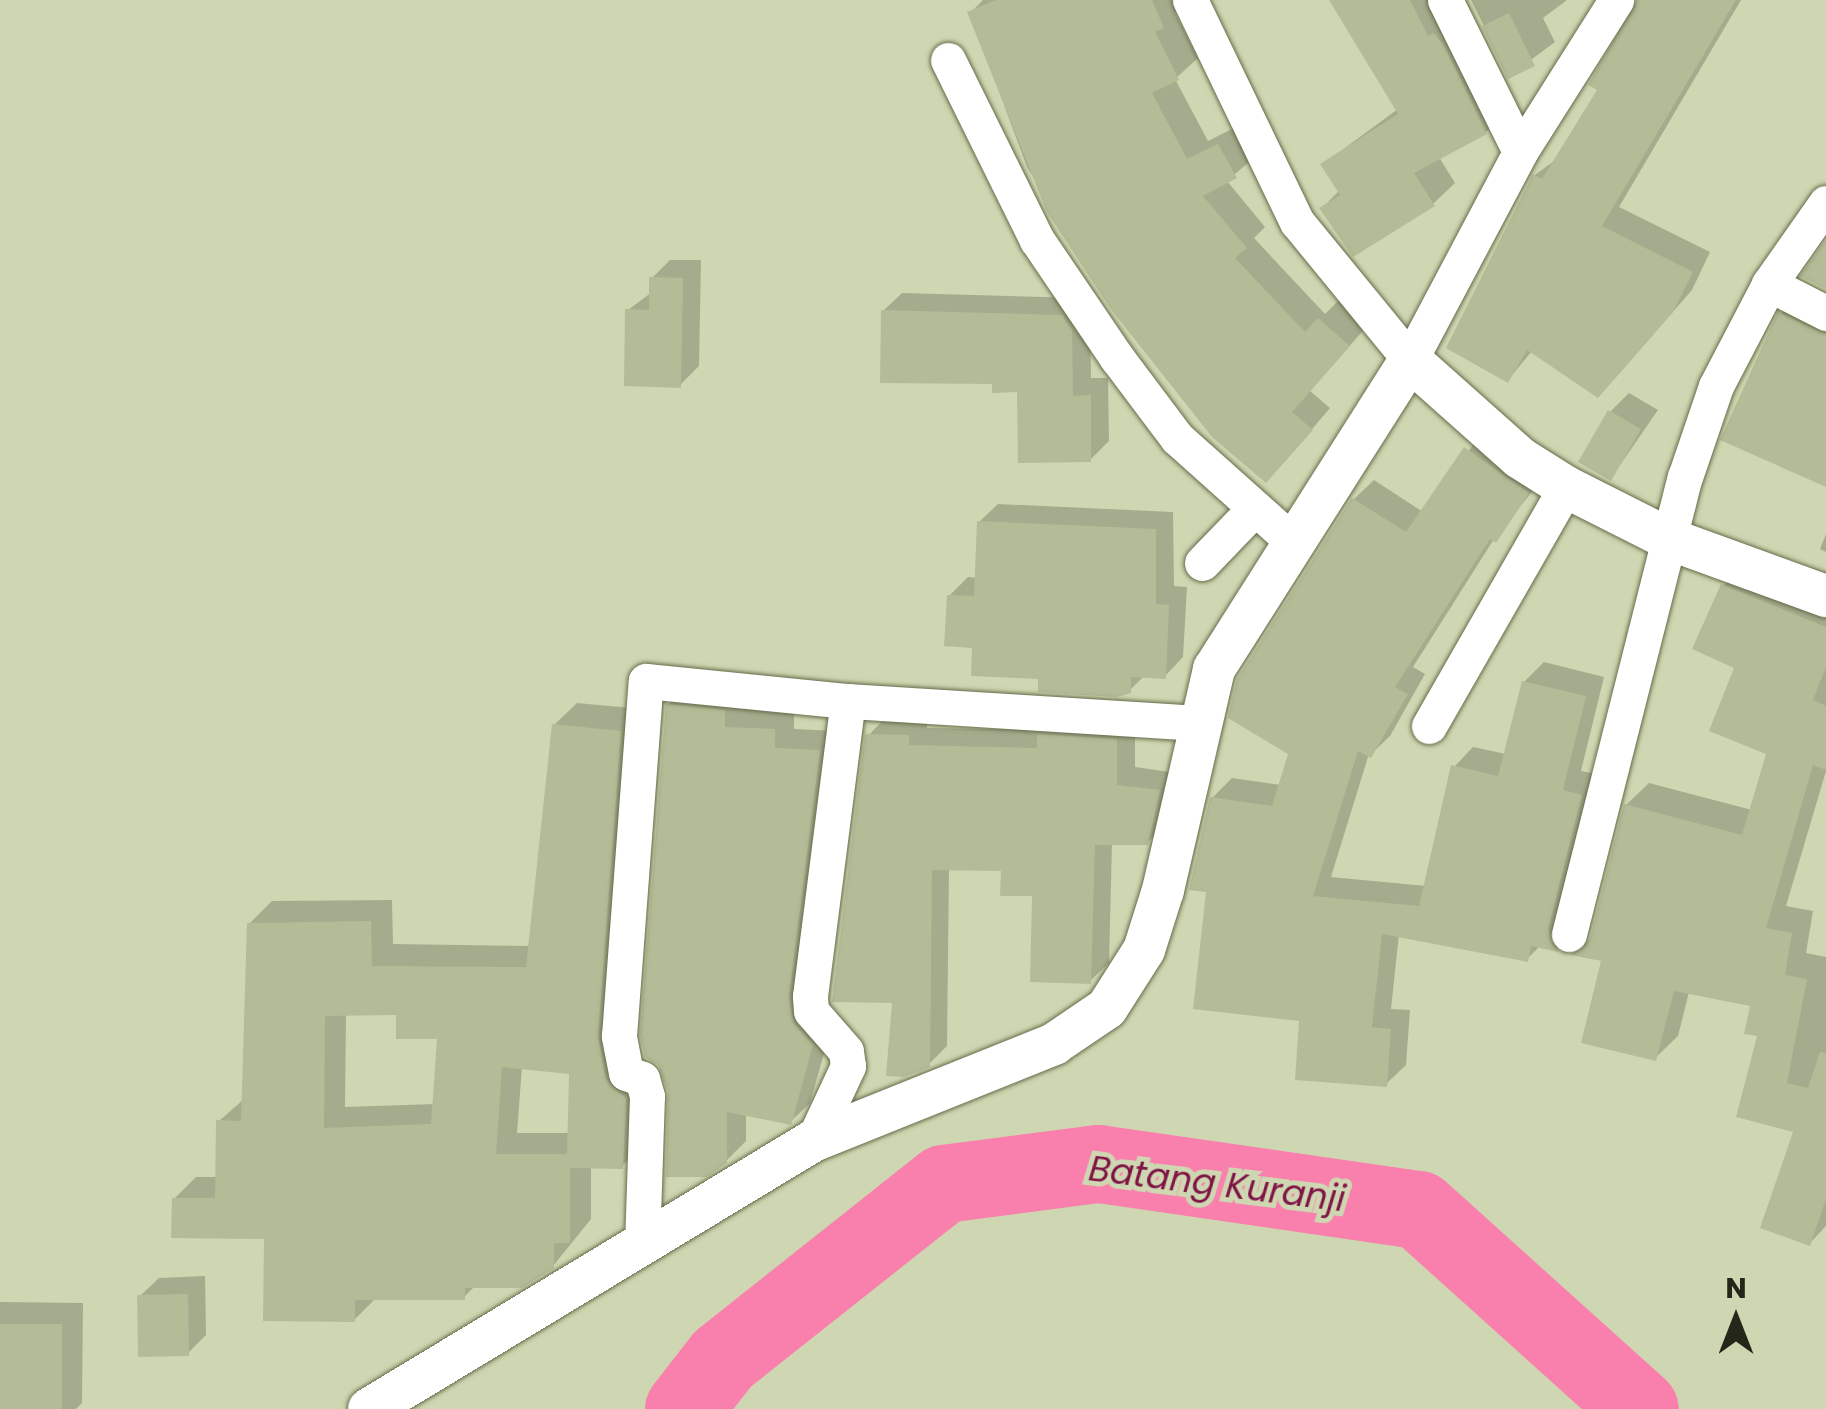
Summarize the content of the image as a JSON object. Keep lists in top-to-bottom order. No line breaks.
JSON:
{"water":["Batang Kuranji"],"north":"top"}
